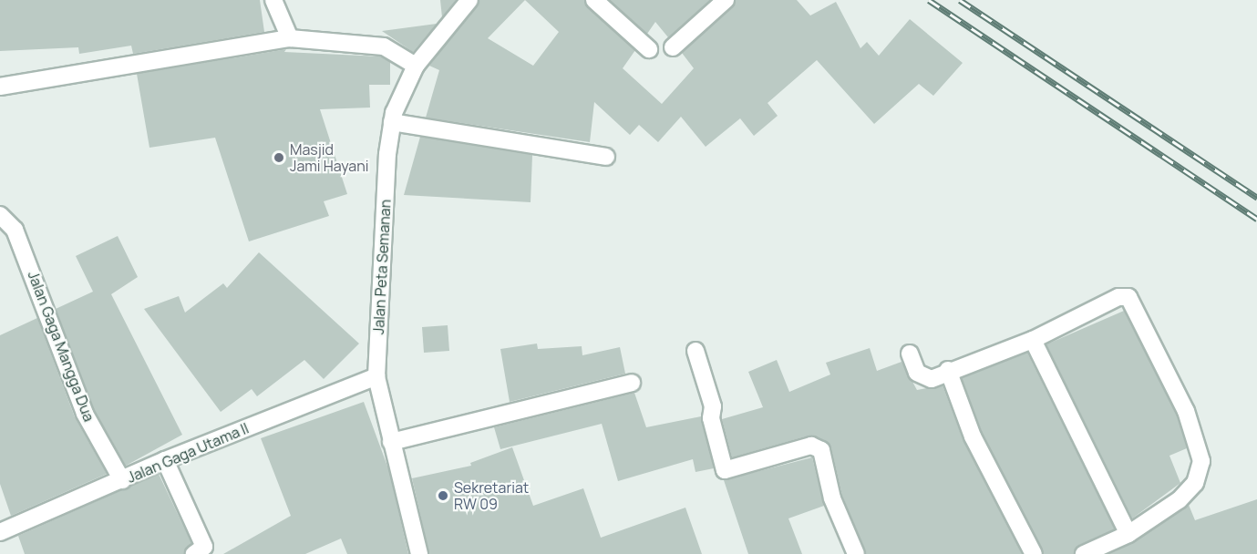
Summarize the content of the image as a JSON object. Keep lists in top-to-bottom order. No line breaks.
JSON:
{"streets":{"street":["Jalan Peta Semanan","Jalan Gaga Mangga Dua","Jalan Gaga Utama II"]},"crossings":[["Jalan Peta Semanan","Jalan Gaga Utama II"],["Jalan Gaga Mangga Dua","Jalan Gaga Utama II"]],"places":["Masjid Jami Hayani","Sekretariat RW 09"]}
